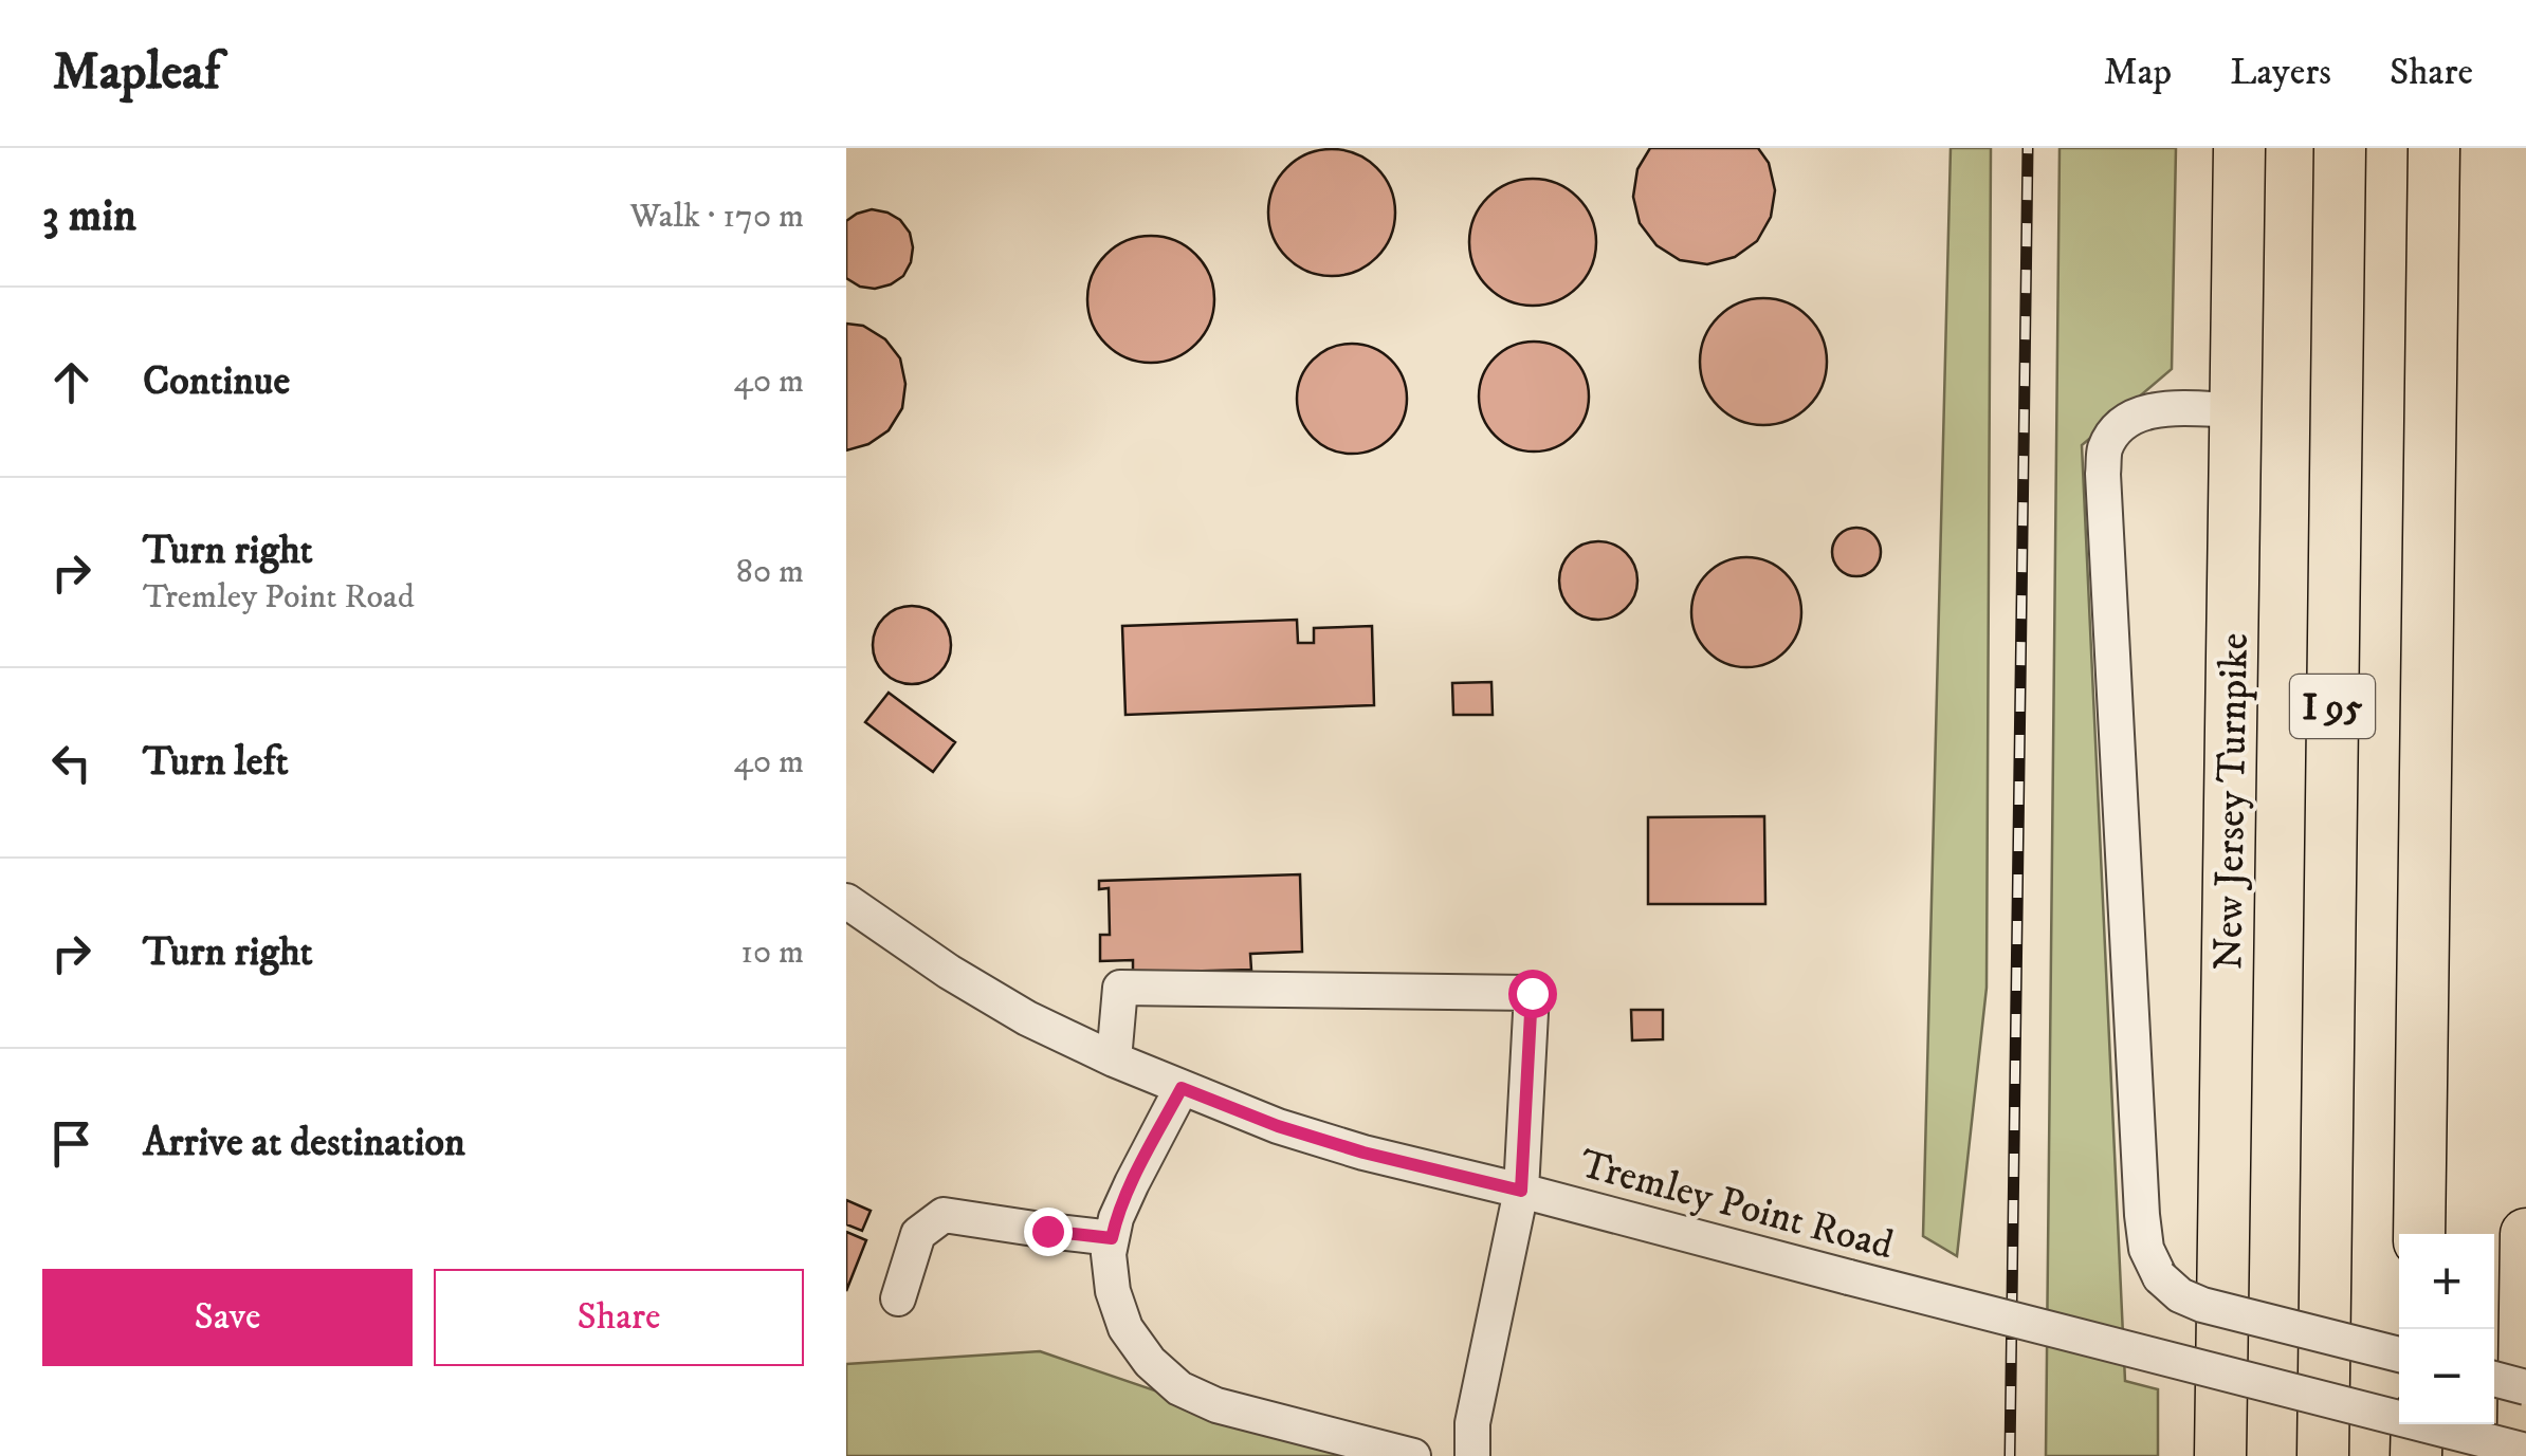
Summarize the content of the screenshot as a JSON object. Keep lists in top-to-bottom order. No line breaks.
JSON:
{"streets":{"highway":["I 95","New Jersey Turnpike"],"street":["Tremley Point Road"]},"page":{"header":"Mapleaf","nav":["Map","Layers","Share"],"heading":["3 min","Walk · 170 m"],"list":[["Continue","40 m"],["Turn right","Tremley Point Road","80 m"],["Turn left","40 m"],["Turn right","10 m"],"Arrive at destination"],"map_buttons":["+","−"],"buttons":["Save","Share"]}}
